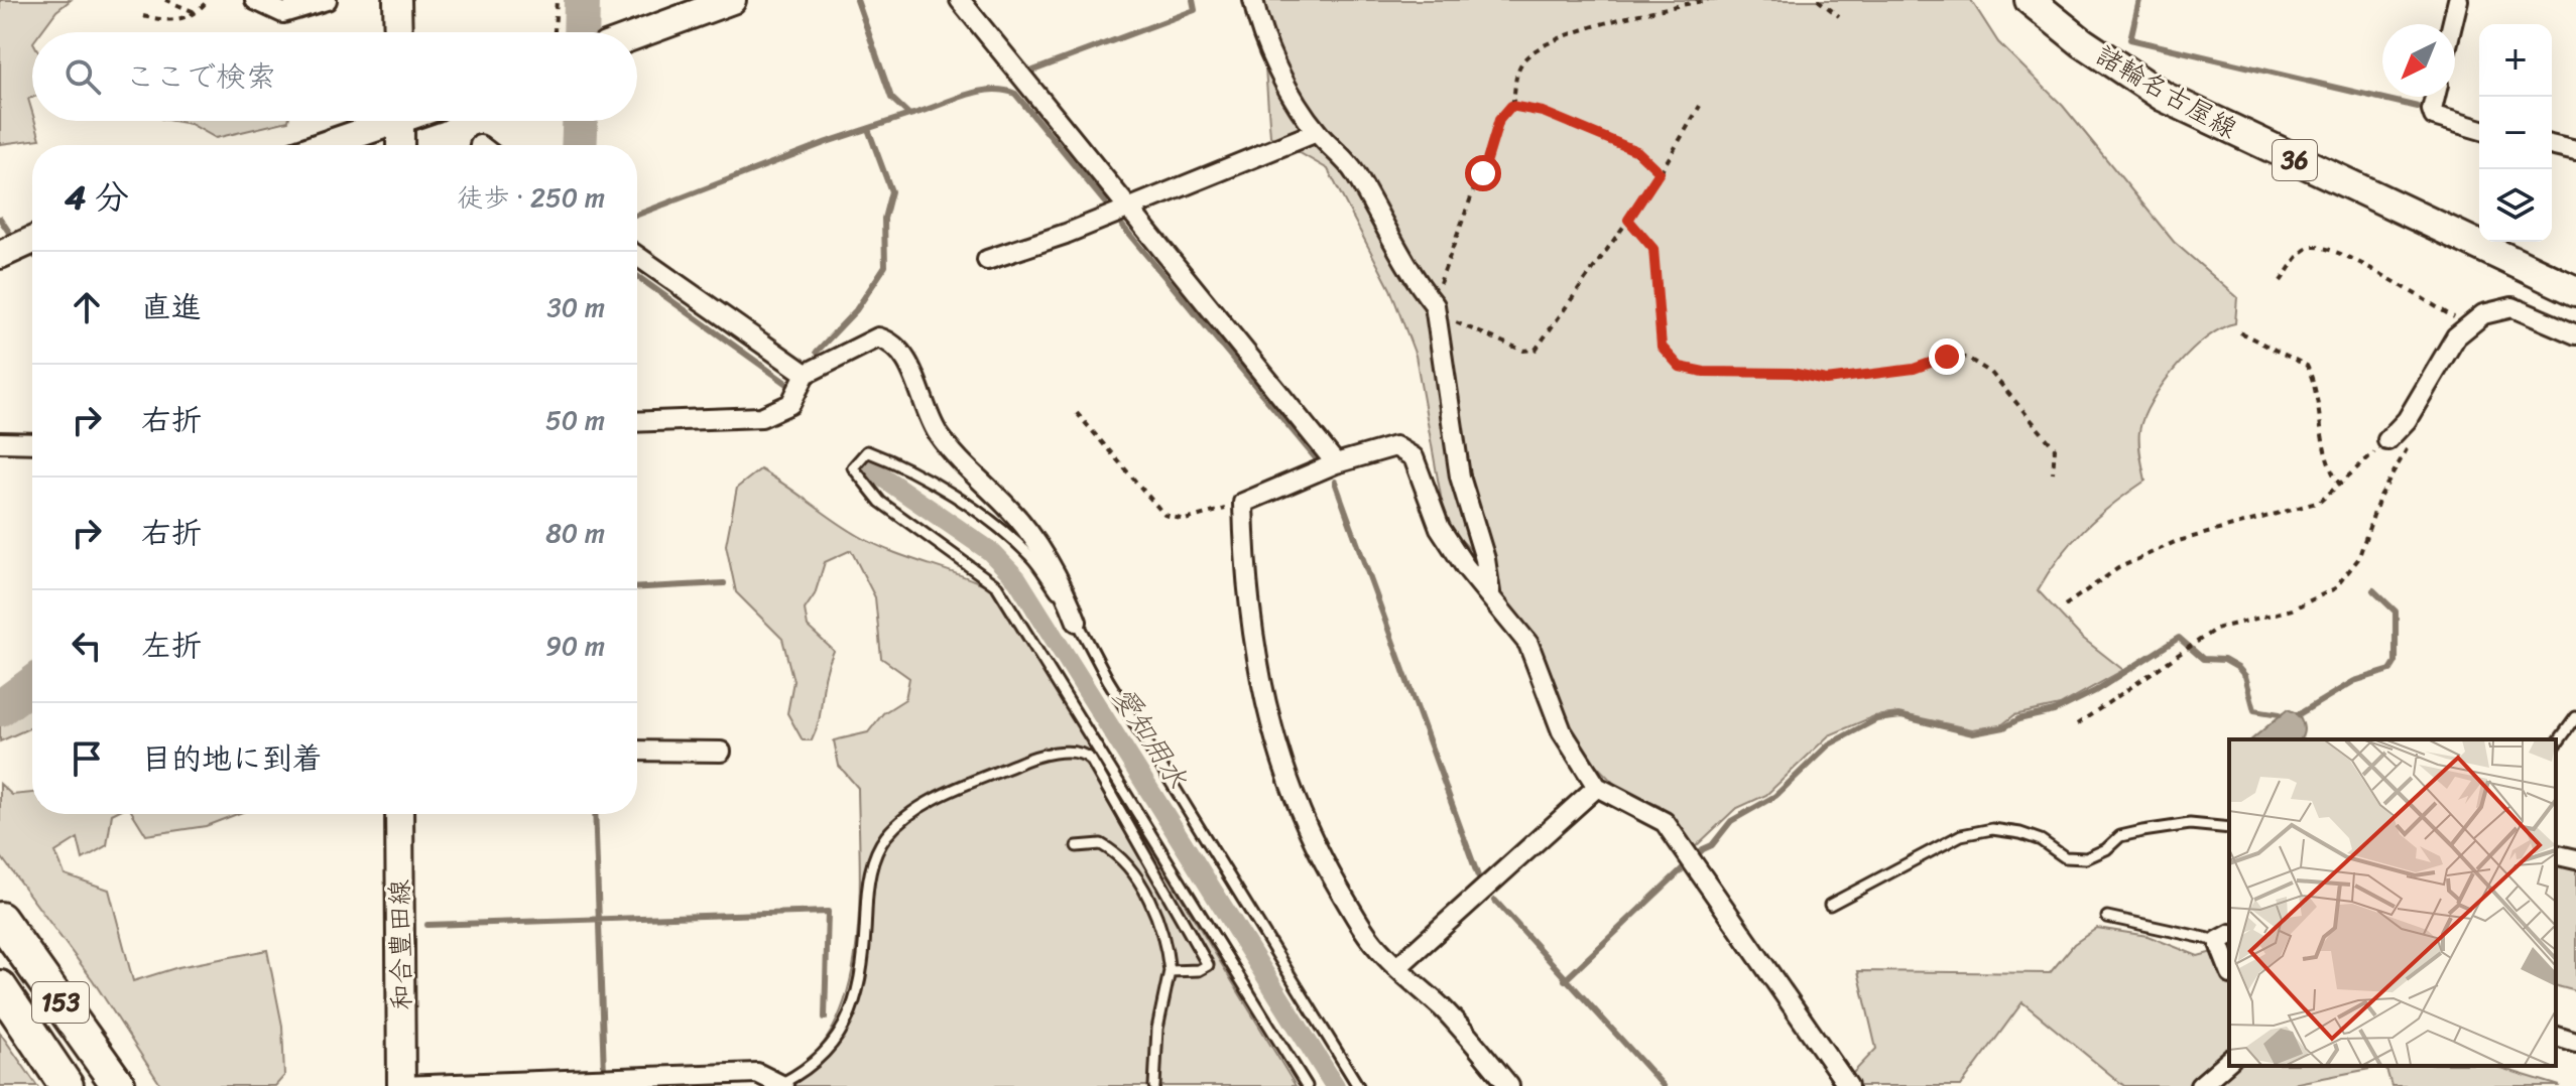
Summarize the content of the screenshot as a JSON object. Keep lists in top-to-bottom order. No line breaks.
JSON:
{"streets":{"highway":["153"],"main road":["諸輪名古屋線","36","和合豊田線"]},"water":["愛知用水"],"north":"bottom left","page":{"map_buttons":["+","−"],"search":"ここで検索","heading":["4 分","徒歩 · 250 m"],"list":[["直進","30 m"],["右折","50 m"],["右折","80 m"],["左折","90 m"],"目的地に到着"]}}
